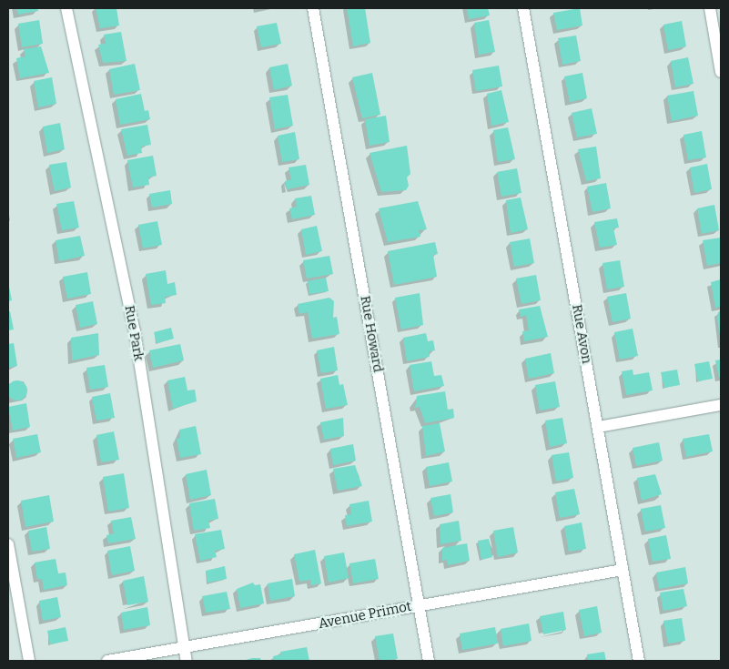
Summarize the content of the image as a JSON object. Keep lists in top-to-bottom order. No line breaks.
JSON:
{"streets":{"street":["Rue Park","Rue Howard","Rue Avon","Avenue Primot"]},"crossings":[["Rue Park","Avenue Primot"],["Rue Howard","Avenue Primot"],["Rue Avon","Avenue Primot"]]}
